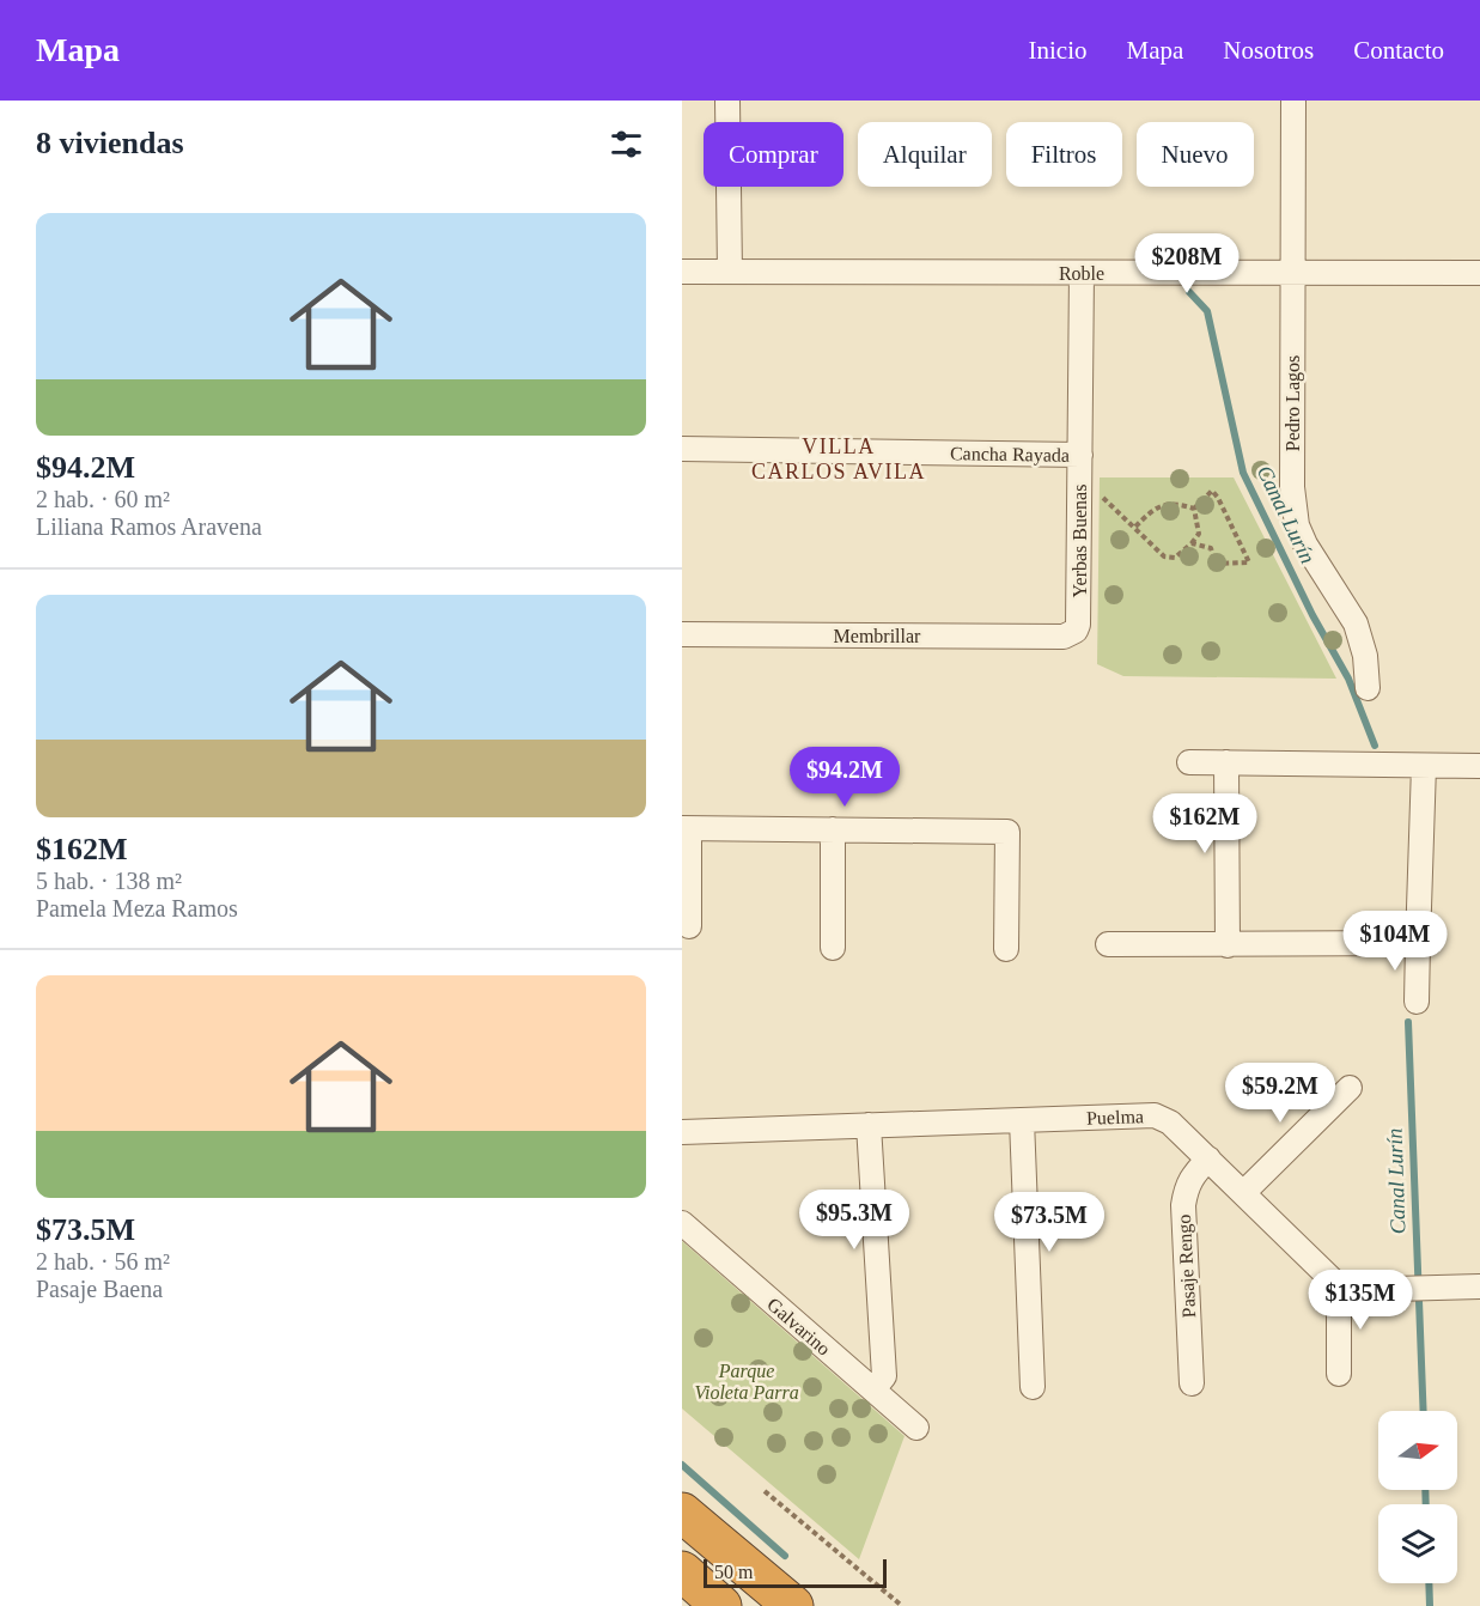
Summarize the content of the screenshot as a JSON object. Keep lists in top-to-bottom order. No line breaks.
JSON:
{"streets":{"street":["Roble","Pedro Lagos","Cancha Rayada","Yerbas Buenas","Membrillar","Puelma","Pasaje Rengo","Galvarino"]},"crossings":[["Roble","Pedro Lagos"],["Roble","Yerbas Buenas"],["Cancha Rayada","Yerbas Buenas"],["Yerbas Buenas","Membrillar"],["Puelma","Pasaje Rengo"]],"districts":["VILLA CARLOS AVILA"],"water":["Canal Lurín"],"parks":["Parque Violeta Parra"],"scale_bar":"50 m","north":"right","page":{"header":"Mapa","nav":["Inicio","Mapa","Nosotros","Contacto"],"heading":"8 viviendas","chip":["Comprar","Alquilar","Filtros","Nuevo"],"list":[{"name":"$94.2M","note":"2 hab. · 60 m² · Liliana Ramos Aravena"},{"name":"$162M","note":"5 hab. · 138 m² · Pamela Meza Ramos"},{"name":"$73.5M","note":"2 hab. · 56 m² · Pasaje Baena"}],"price":["$208M","$94.2M","$162M","$104M","$59.2M","$95.3M","$73.5M","$135M"],"scale":"50 m"}}
